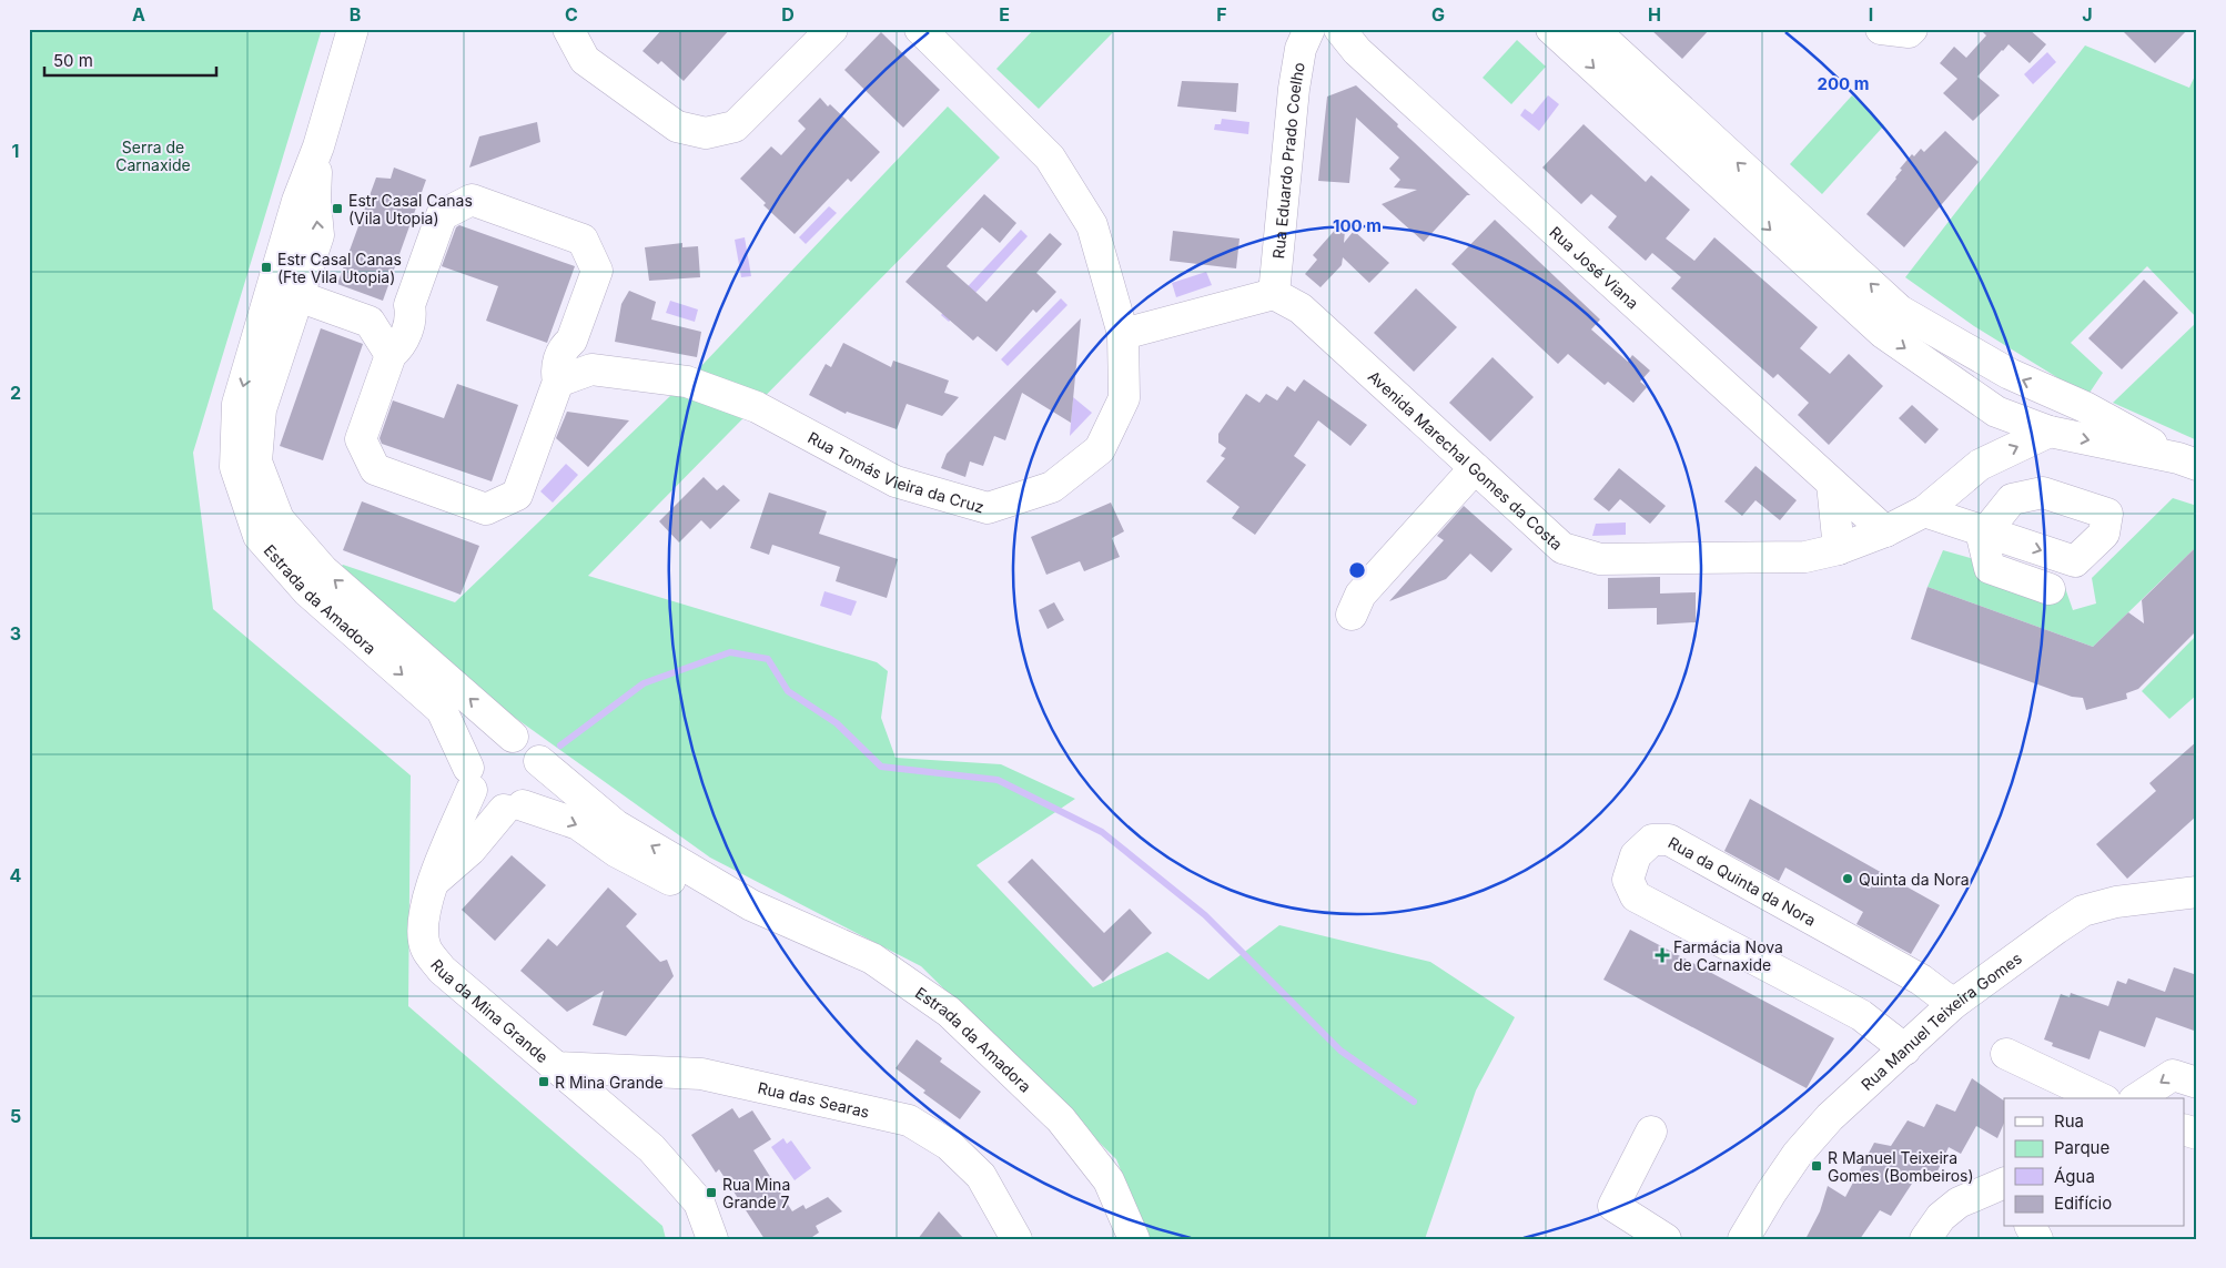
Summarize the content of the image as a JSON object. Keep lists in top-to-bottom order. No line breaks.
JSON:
{"streets":{"street":["Rua Eduardo Prado Coelho","Rua José Viana","Avenida Marechal Gomes da Costa","Rua Tomás Vieira da Cruz","Estrada da Amadora","Rua da Quinta da Nora","Rua da Mina Grande","Rua Manuel Teixeira Gomes","Rua das Searas"]},"crossings":[["Rua Eduardo Prado Coelho","Rua José Viana"],["Rua Eduardo Prado Coelho","Avenida Marechal Gomes da Costa"],["Rua José Viana","Avenida Marechal Gomes da Costa"],["Estrada da Amadora","Rua da Mina Grande"],["Rua da Quinta da Nora","Rua Manuel Teixeira Gomes"],["Rua da Mina Grande","Rua das Searas"]],"parks":["Serra de Carnaxide"],"places":{"transit":["Estr Casal Canas (Vila Utopia)","Estr Casal Canas (Fte Vila Utopia)","R Mina Grande","R Manuel Teixeira Gomes (Bombeiros)","Rua Mina Grande 7"],"other":["Quinta da Nora"],"health":["Farmácia Nova de Carnaxide"]},"legend":["Rua","Parque","Água","Edifício"],"scale_bar":"50 m","grid":{"columns":["A","B","C","D","E","F","G","H","I","J"],"rows":["1","2","3","4","5"]},"rings":["200 m","100 m"]}
